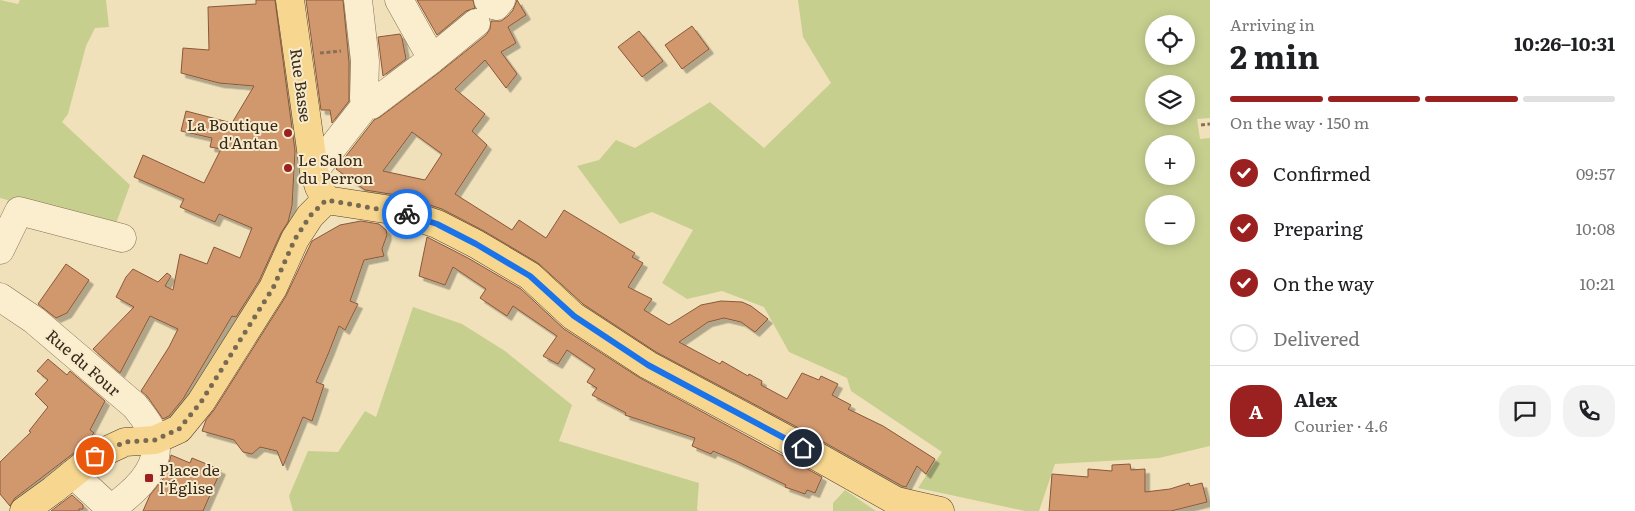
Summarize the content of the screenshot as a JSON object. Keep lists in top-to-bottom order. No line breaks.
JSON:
{"streets":{"main road":["Rue Basse"],"street":["Rue du Four"]},"places":{"other":["La Boutique d'Antan","Le Salon du Perron"],"transit":["Place de l'Église"]},"page":{"heading":["2 min","Arriving in","10:26–10:31"],"panel":["Alex","Courier · 4.6"],"map_buttons":["+","−"],"bar":"On the way · 150 m","list":[["Confirmed","09:57"],["Preparing","10:08"],["On the way","10:21"],"Delivered"],"round":"A"}}
